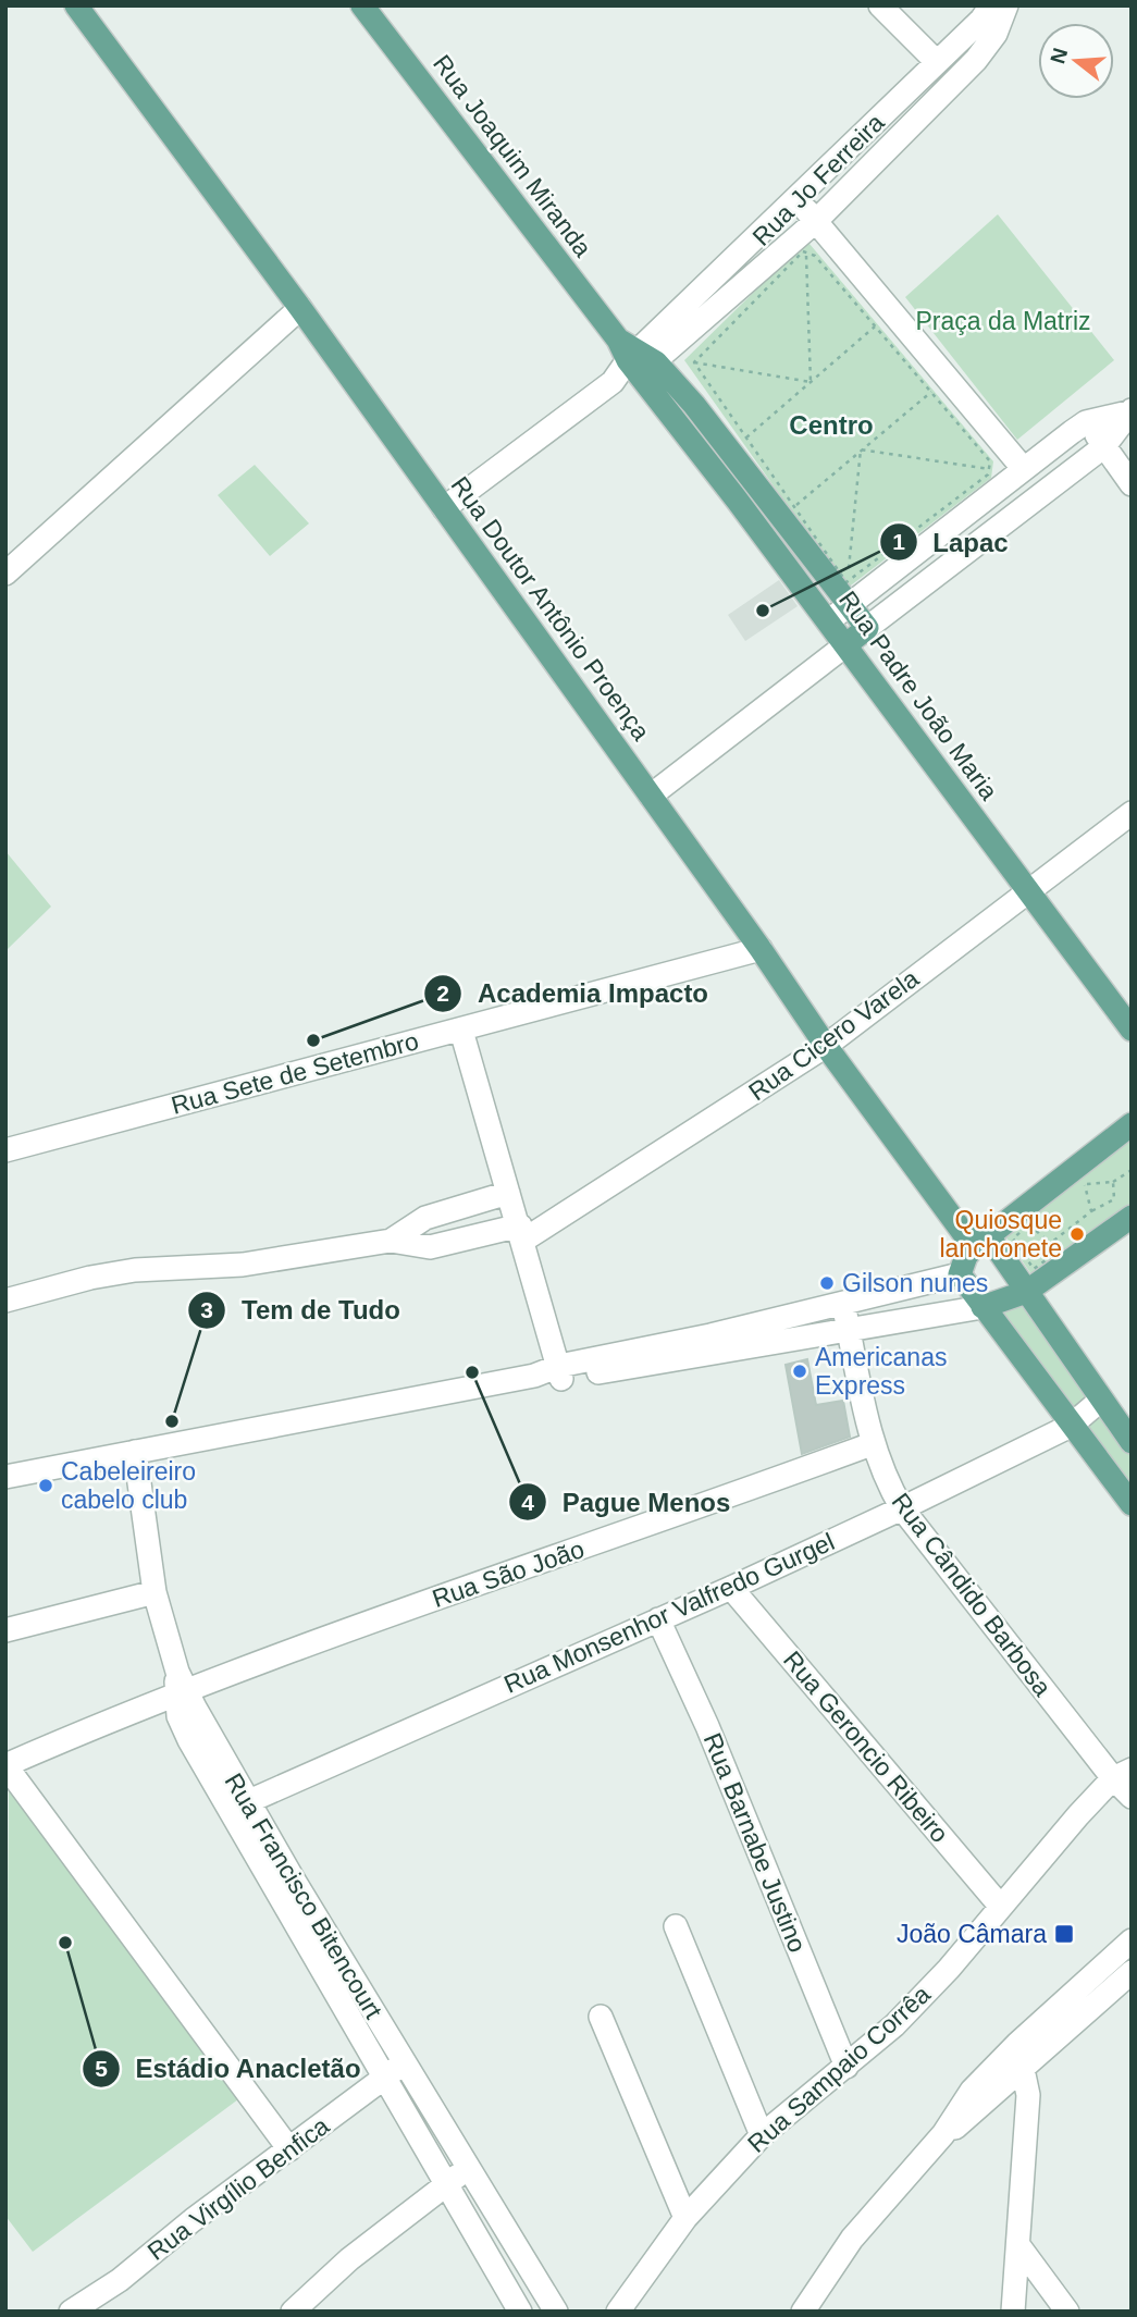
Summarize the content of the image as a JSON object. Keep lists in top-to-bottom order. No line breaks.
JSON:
{"streets":{"main road":["Rua Joaquim Miranda","Rua Doutor Antônio Proença","Rua Padre João Maria"],"street":["Rua Jo Ferreira","Rua Cicero Varela","Rua Sete de Setembro","Rua São João","Rua Cândido Barbosa","Rua Monsenhor Valfredo Gurgel","Rua Geroncio Ribeiro","Rua Barnabe Justino","Rua Francisco Bitencourt","Rua Sampaio Corrêa","Rua Virgílio Benfica"]},"crossings":[["Rua Joaquim Miranda","Rua Jo Ferreira"],["Rua Joaquim Miranda","Rua Padre João Maria"],["Rua Doutor Antônio Proença","Rua Cicero Varela"],["Rua Doutor Antônio Proença","Rua Sete de Setembro"],["Rua Padre João Maria","Rua Cicero Varela"],["Rua São João","Rua Cândido Barbosa"],["Rua São João","Rua Francisco Bitencourt"],["Rua Cândido Barbosa","Rua Monsenhor Valfredo Gurgel"],["Rua Cândido Barbosa","Rua Sampaio Corrêa"],["Rua Monsenhor Valfredo Gurgel","Rua Geroncio Ribeiro"],["Rua Monsenhor Valfredo Gurgel","Rua Barnabe Justino"],["Rua Monsenhor Valfredo Gurgel","Rua Francisco Bitencourt"],["Rua Geroncio Ribeiro","Rua Sampaio Corrêa"],["Rua Barnabe Justino","Rua Sampaio Corrêa"],["Rua Francisco Bitencourt","Rua Virgílio Benfica"]],"districts":["Centro"],"parks":["Praça da Matriz"],"places":{"other":["Lapac","Academia Impacto","Quiosque lanchonete","Gilson nunes","Americanas Express","Pague Menos","Tem de Tudo","Cabeleireiro cabelo club","Estádio Anacletão"],"transit":["João Câmara"]},"north":"left"}
